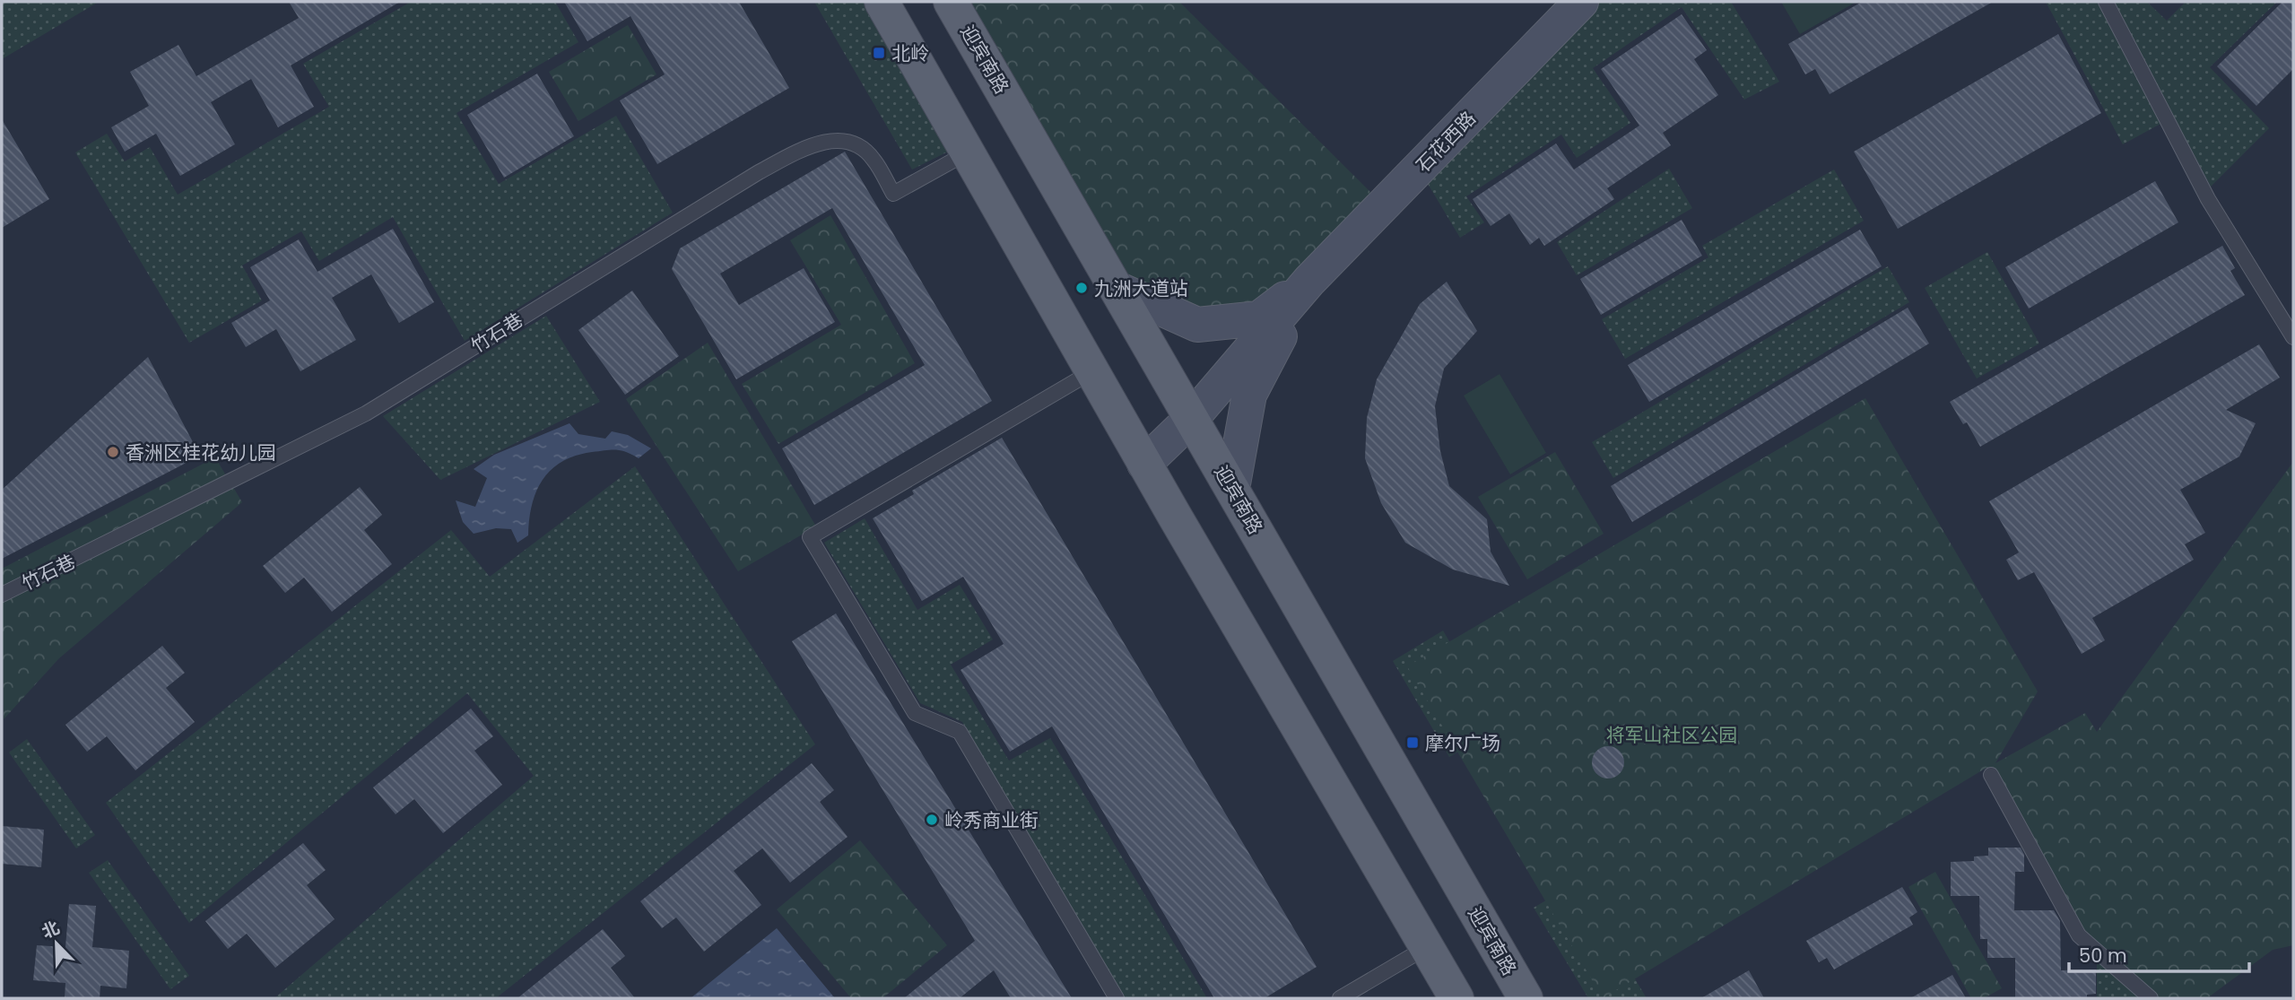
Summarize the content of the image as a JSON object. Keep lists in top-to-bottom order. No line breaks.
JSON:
{"streets":{"main road":["迎宾南路","石花西路"],"lane":["竹石巷"]},"parks":["将军山社区公园"],"places":{"transit":["北岭","摩尔广场"],"other":["九洲大道站","香洲区桂花幼儿园","岭秀商业街"]},"scale_bar":"50 m","north":"top left"}
